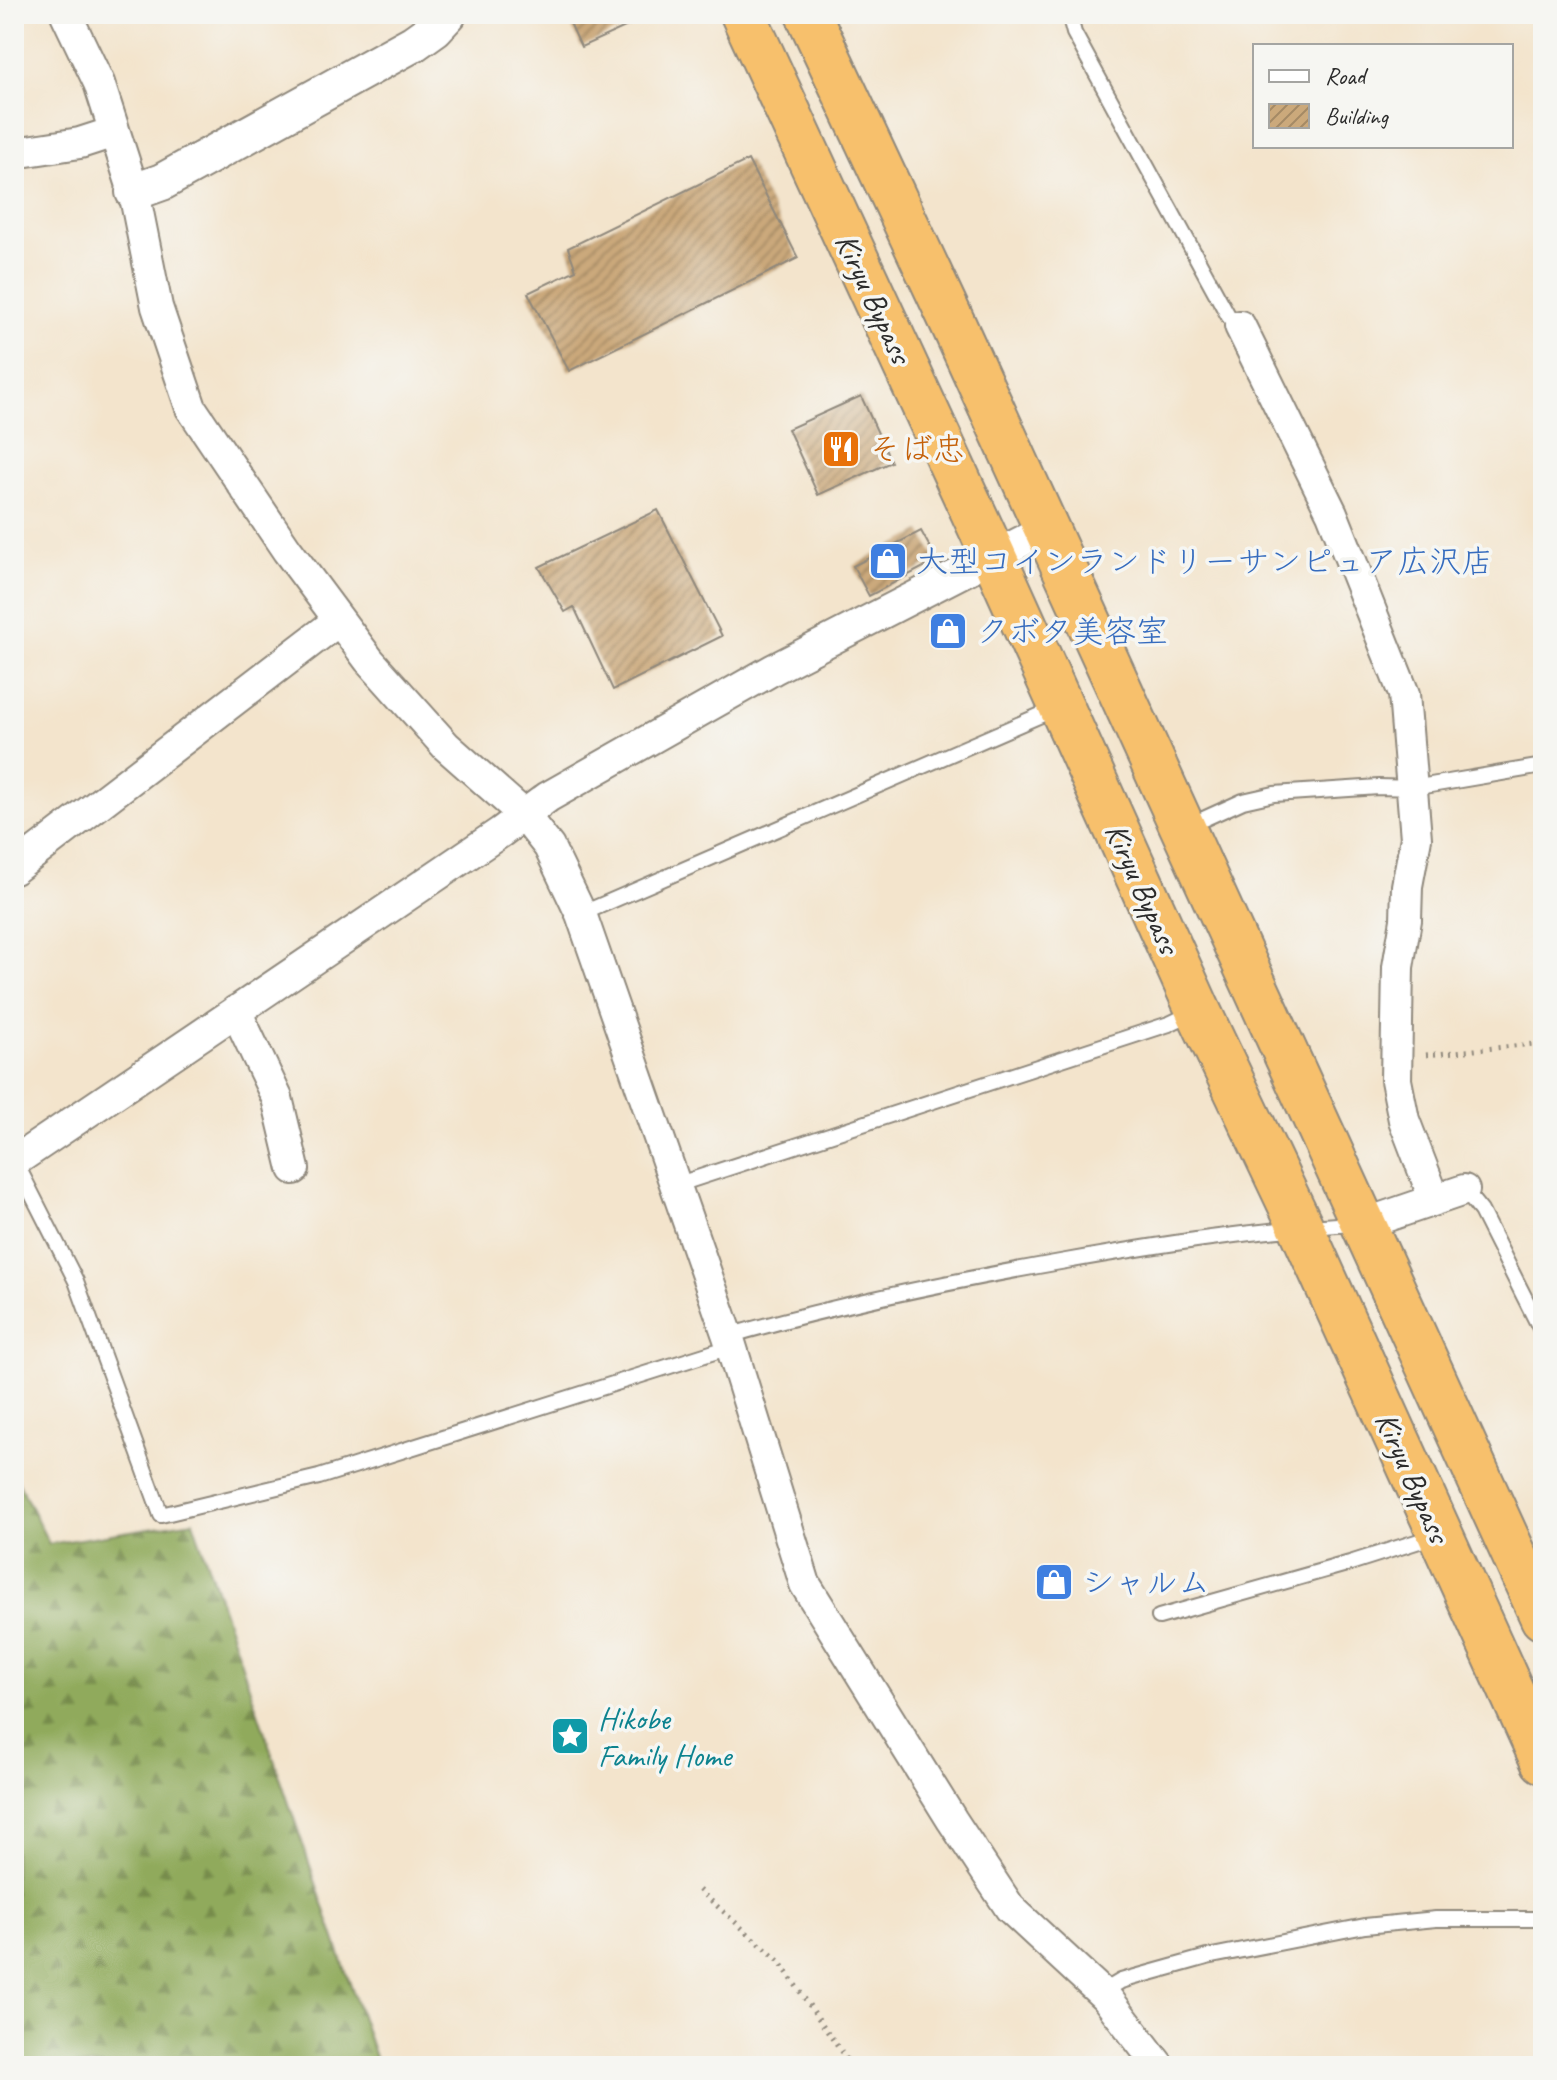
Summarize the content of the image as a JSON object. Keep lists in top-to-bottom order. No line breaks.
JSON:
{"streets":{"highway":["Kiryu Bypass"]},"places":{"restaurant":["そば忠"],"shop":["大型コインランドリーサンピュア広沢店","クボタ美容室","シャルム"],"place":["Hikobe Family Home"]},"legend":["Road","Building"]}
